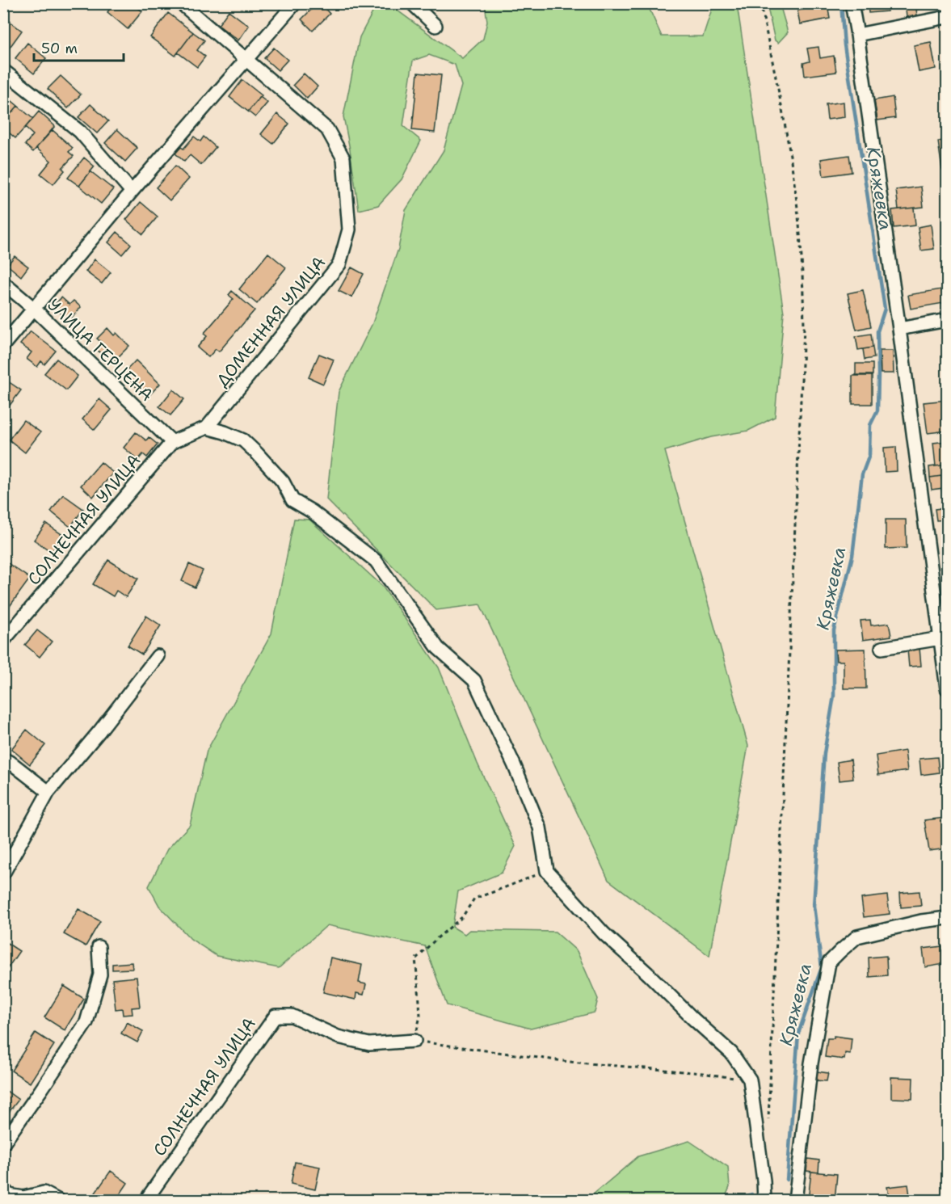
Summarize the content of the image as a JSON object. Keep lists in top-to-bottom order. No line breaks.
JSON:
{"streets":{"street":["ДОМЕННАЯ УЛИЦА","УЛИЦА ГЕРЦЕНА","СОЛНЕЧНАЯ УЛИЦА"]},"crossings":[["ДОМЕННАЯ УЛИЦА","УЛИЦА ГЕРЦЕНА"],["ДОМЕННАЯ УЛИЦА","СОЛНЕЧНАЯ УЛИЦА"],["УЛИЦА ГЕРЦЕНА","СОЛНЕЧНАЯ УЛИЦА"]],"water":["Кряжевка"],"scale_bar":"50 m"}
